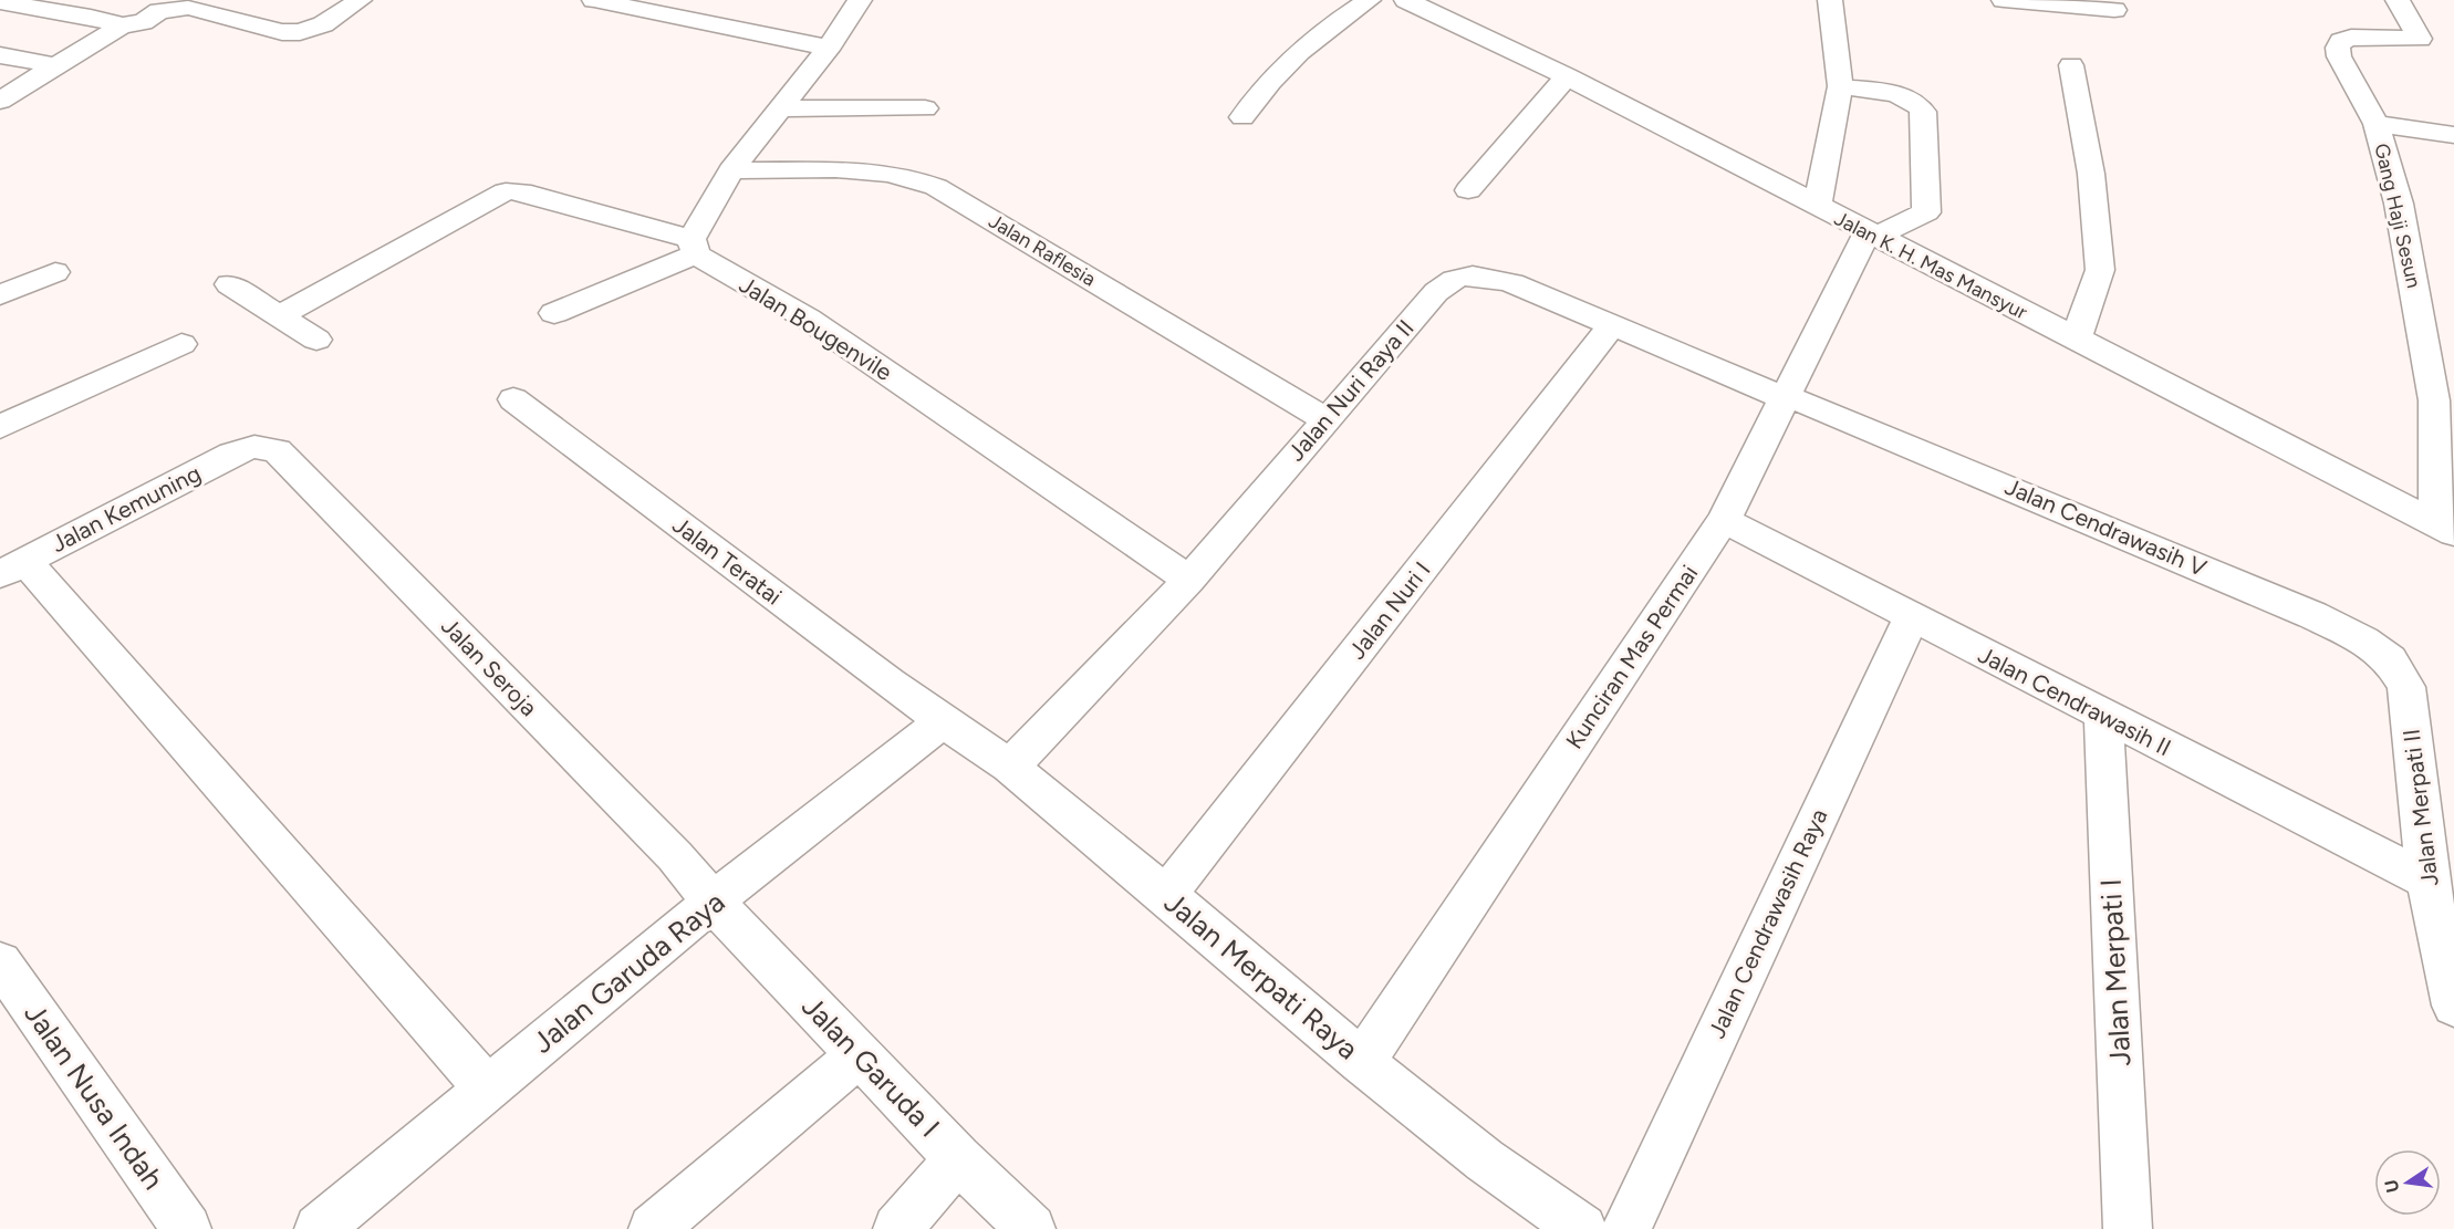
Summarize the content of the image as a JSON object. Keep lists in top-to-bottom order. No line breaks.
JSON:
{"streets":{"street":["Gang Haji Sesun","Jalan Raflesia","Jalan K. H. Mas Mansyur","Jalan Bougenvile","Jalan Nuri Raya II","Jalan Kemuning","Jalan Cendrawasih V","Jalan Teratai","Jalan Nuri I","Kunciran Mas Permai","Jalan Seroja","Jalan Cendrawasih II","Jalan Merpati II","Jalan Cendrawasih Raya","Jalan Garuda Raya","Jalan Merpati I","Jalan Merpati Raya","Jalan Garuda I","Jalan Nusa Indah"]},"crossings":[["Gang Haji Sesun","Jalan K. H. Mas Mansyur"],["Jalan Raflesia","Jalan Nuri Raya II"],["Jalan K. H. Mas Mansyur","Kunciran Mas Permai"],["Jalan Bougenvile","Jalan Nuri Raya II"],["Jalan Nuri Raya II","Jalan Cendrawasih V"],["Jalan Nuri Raya II","Jalan Nuri I"],["Jalan Nuri Raya II","Kunciran Mas Permai"],["Jalan Nuri Raya II","Jalan Merpati Raya"],["Jalan Kemuning","Jalan Seroja"],["Jalan Cendrawasih V","Kunciran Mas Permai"],["Jalan Cendrawasih V","Jalan Merpati II"],["Jalan Teratai","Jalan Garuda Raya"],["Jalan Teratai","Jalan Merpati Raya"],["Jalan Nuri I","Jalan Merpati Raya"],["Kunciran Mas Permai","Jalan Cendrawasih II"],["Kunciran Mas Permai","Jalan Merpati Raya"],["Jalan Seroja","Jalan Garuda Raya"],["Jalan Seroja","Jalan Garuda I"],["Jalan Cendrawasih II","Jalan Merpati II"],["Jalan Cendrawasih II","Jalan Cendrawasih Raya"],["Jalan Cendrawasih II","Jalan Merpati I"],["Jalan Garuda Raya","Jalan Merpati Raya"],["Jalan Garuda Raya","Jalan Garuda I"]],"north":"left"}
